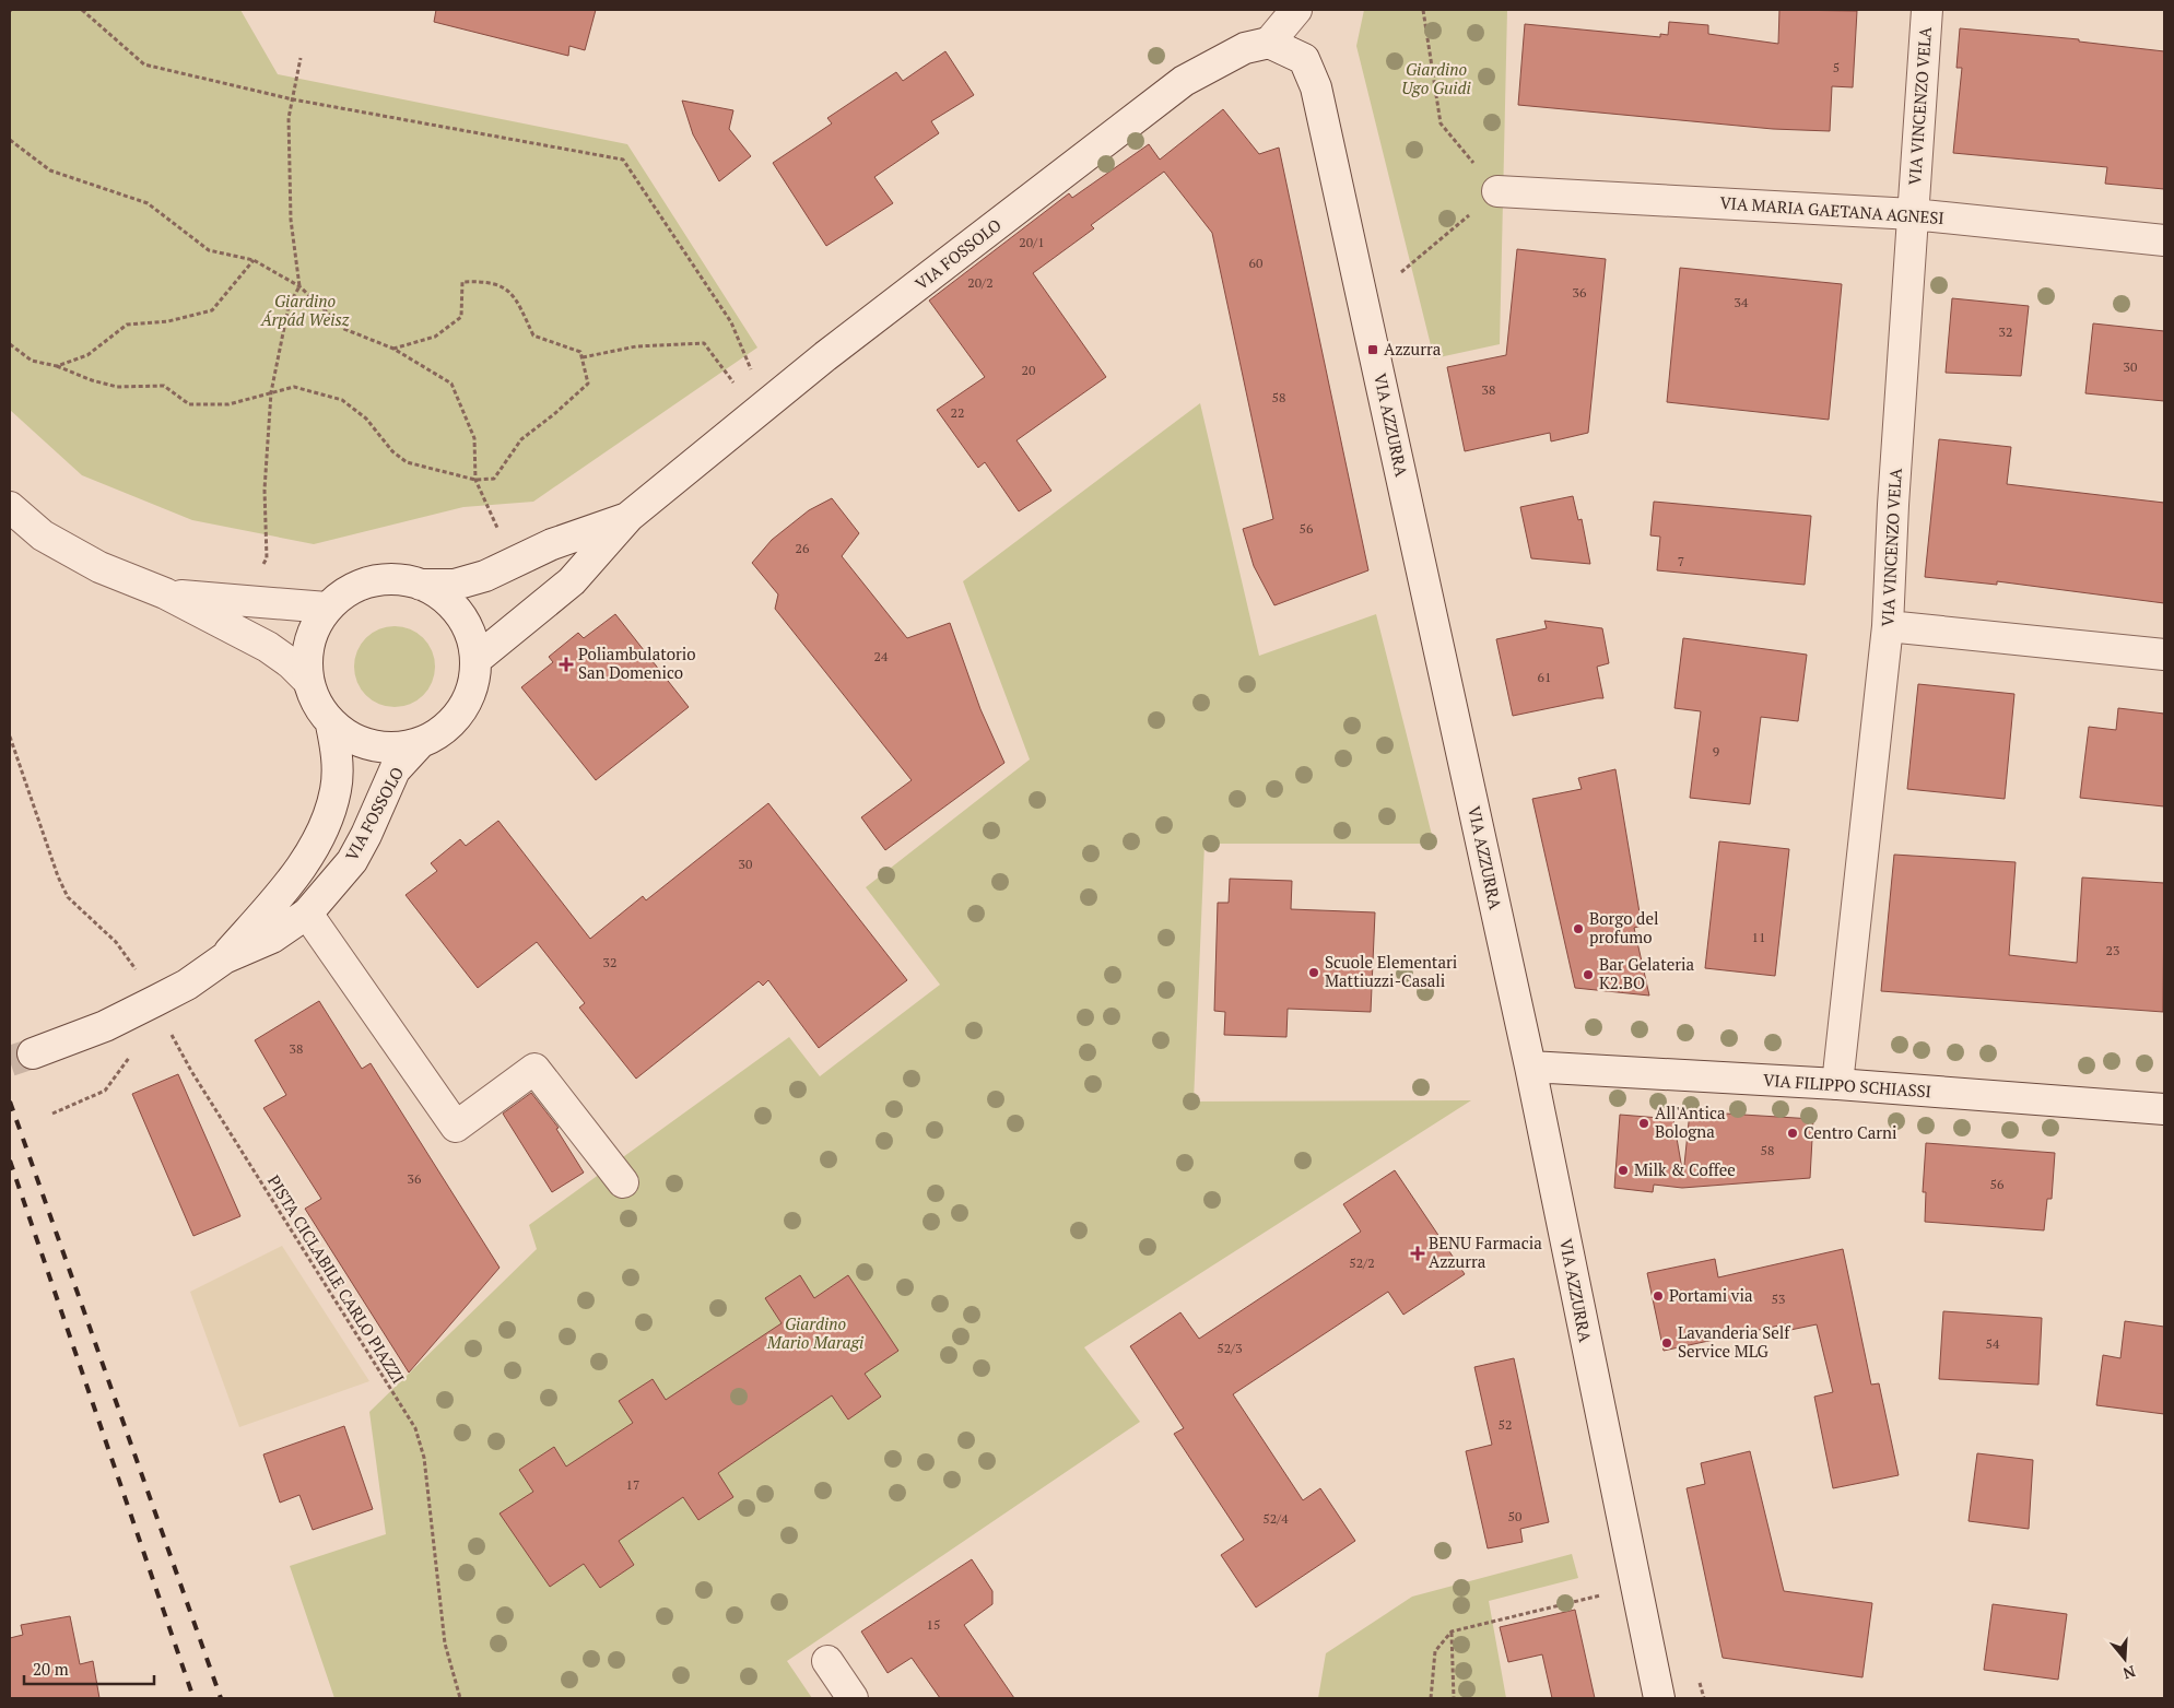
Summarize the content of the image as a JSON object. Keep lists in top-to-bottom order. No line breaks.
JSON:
{"streets":{"street":["VIA VINCENZO VELA","VIA MARIA GAETANA AGNESI","VIA FOSSOLO","VIA AZZURRA","VIA FILIPPO SCHIASSI"],"path":["PISTA CICLABILE CARLO PIAZZI"]},"crossings":[["VIA VINCENZO VELA","VIA MARIA GAETANA AGNESI"],["VIA VINCENZO VELA","VIA FILIPPO SCHIASSI"],["VIA FOSSOLO","VIA AZZURRA"],["VIA AZZURRA","VIA FILIPPO SCHIASSI"]],"parks":["Giardino Ugo Guidi","Giardino Árpád Weisz","Giardino Mario Maragi"],"places":{"transit":["Azzurra"],"health":["Poliambulatorio San Domenico","BENU Farmacia Azzurra"],"other":["Borgo del profumo","Scuole Elementari Mattiuzzi-Casali","Bar Gelateria K2.BO","All'Antica Bologna","Centro Carni","Milk & Coffee","Portami via","Lavanderia Self Service MLG"]},"house_numbers":["5","20/1","60","20/2","36","34","32","30","20","38","58","22","56","26","7","24","61","9","30","11","23","32","38","58","36","56","52/2","53","54","52/3","52","17","50","52/4","15"],"scale_bar":"20 m","north":"bottom"}
